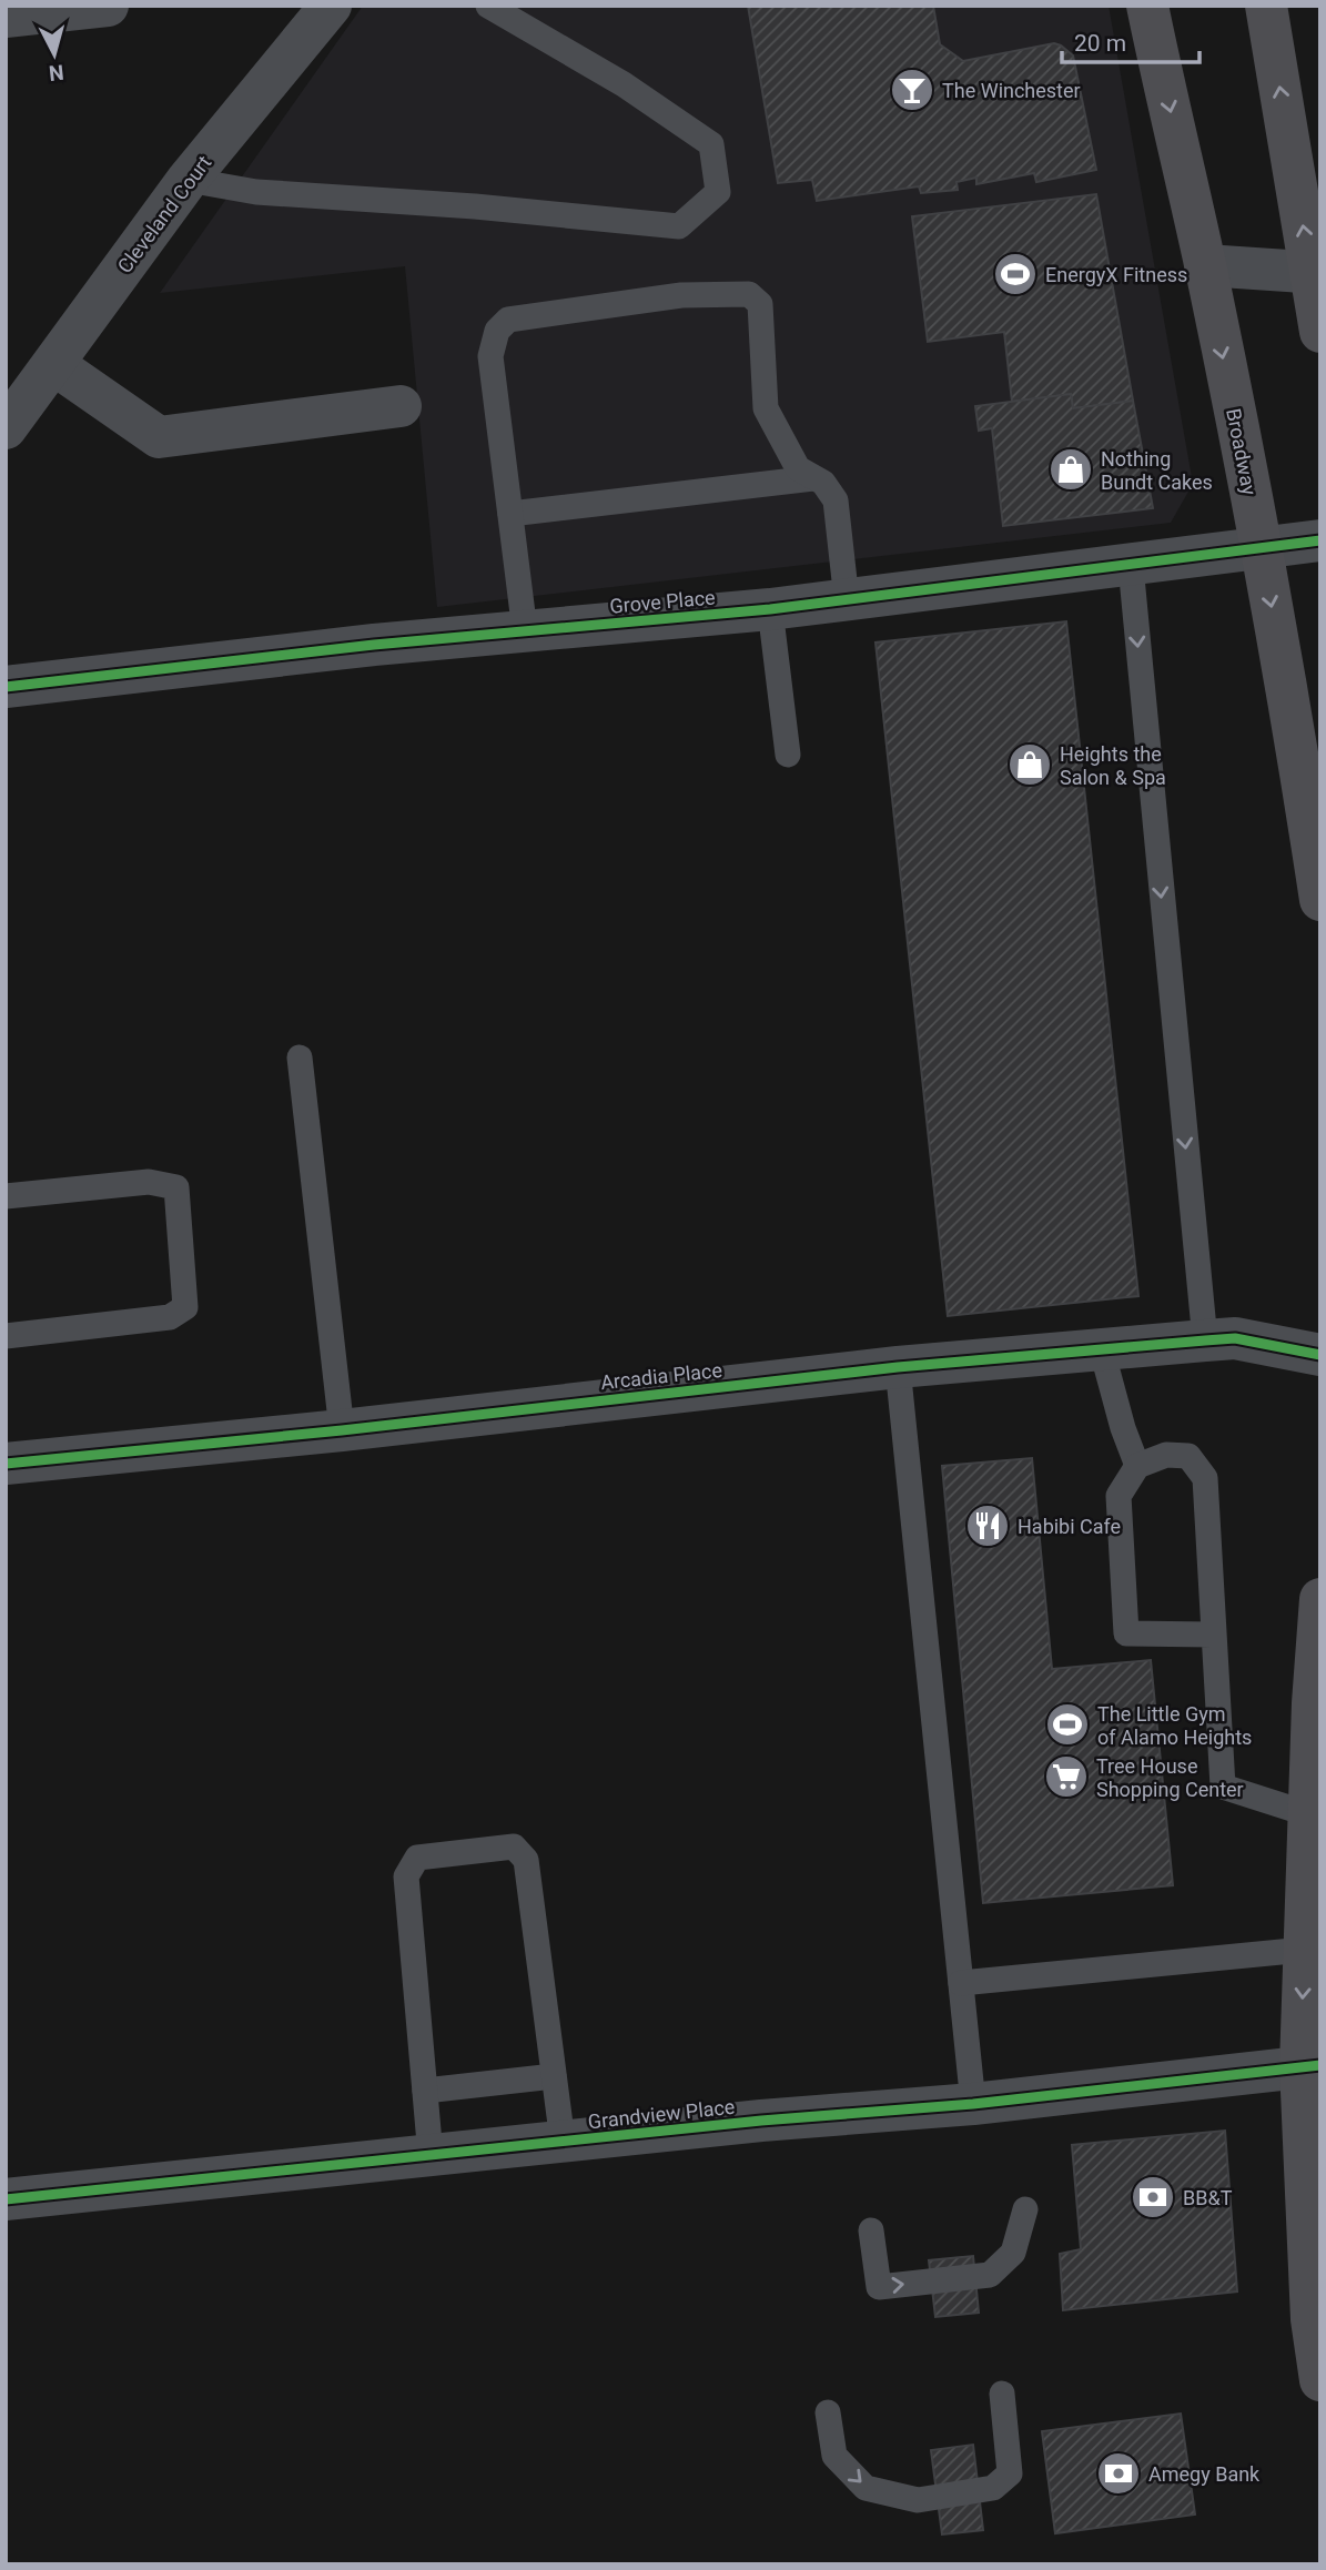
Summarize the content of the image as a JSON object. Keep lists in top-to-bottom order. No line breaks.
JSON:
{"streets":{"main road":["Broadway"],"street":["Cleveland Court","Grove Place","Arcadia Place","Grandview Place"]},"crossings":[["Broadway","Grove Place"]],"places":{"bar":["The Winchester"],"sports":["EnergyX Fitness","The Little Gym of Alamo Heights"],"shop":["Nothing Bundt Cakes","Heights the Salon & Spa"],"restaurant":["Habibi Cafe"],"supermarket":["Tree House Shopping Center"],"bank":["BB&T","Amegy Bank"]},"scale_bar":"20 m","north":"bottom"}
